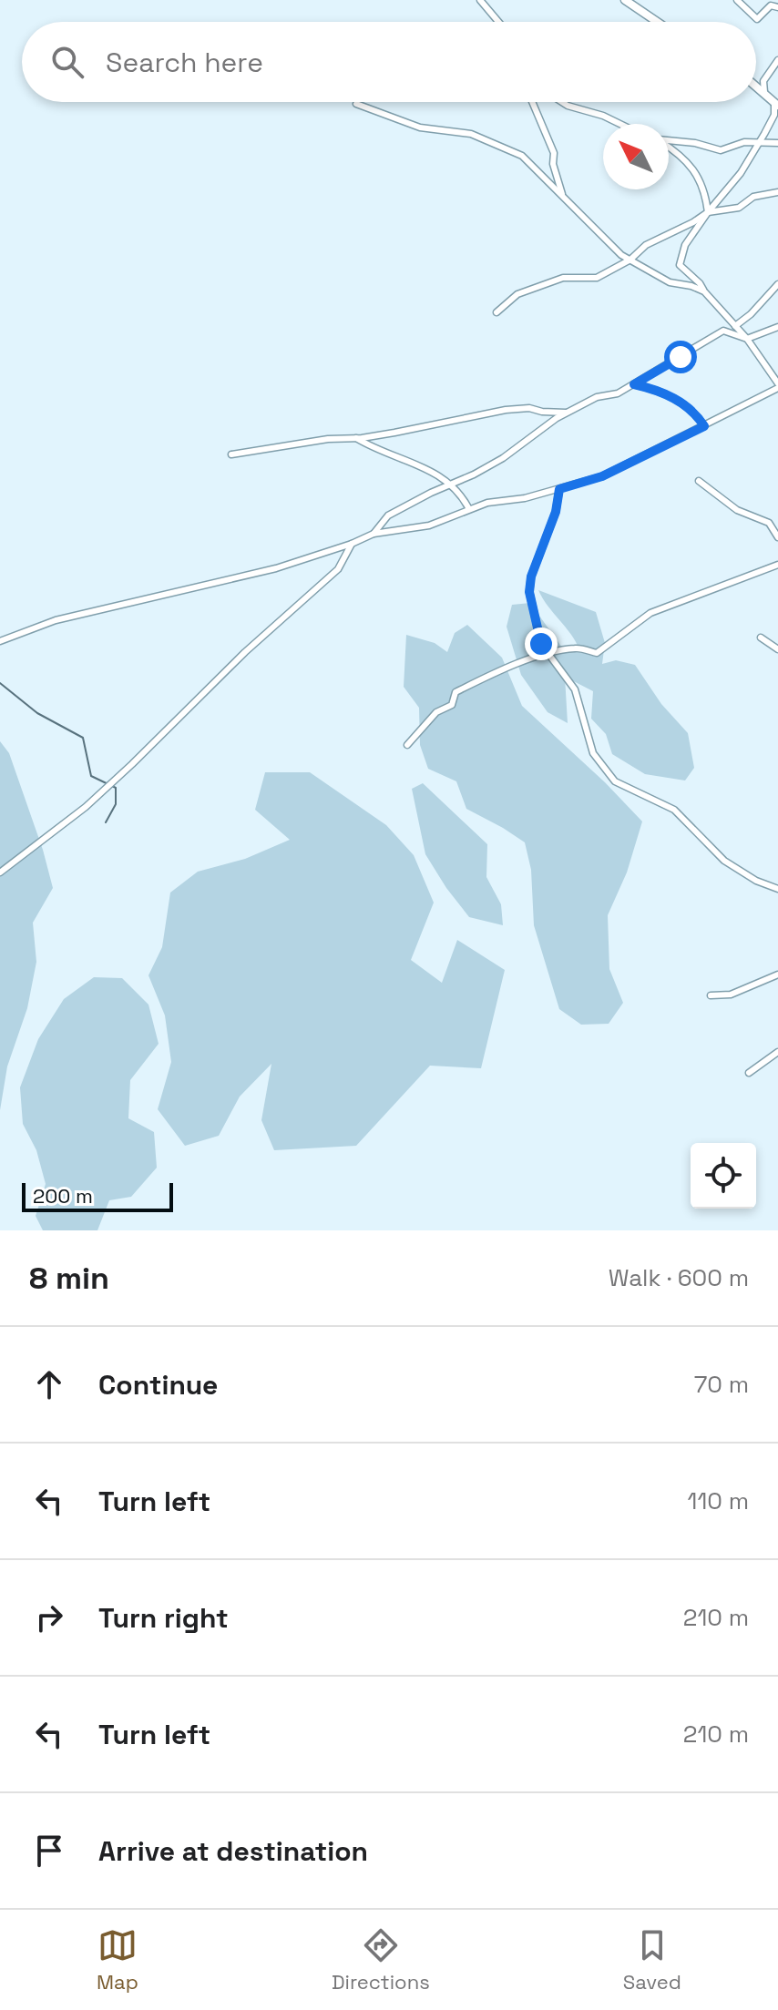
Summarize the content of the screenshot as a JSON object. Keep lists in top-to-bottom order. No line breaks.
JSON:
{"scale_bar":"200 m","north":"top left","page":{"search":"Search here","scale":"200 m","heading":["8 min","Walk · 600 m"],"list":[["Continue","70 m"],["Turn left","110 m"],["Turn right","210 m"],["Turn left","210 m"],"Arrive at destination"],"nav":["Map","Directions","Saved"]}}
